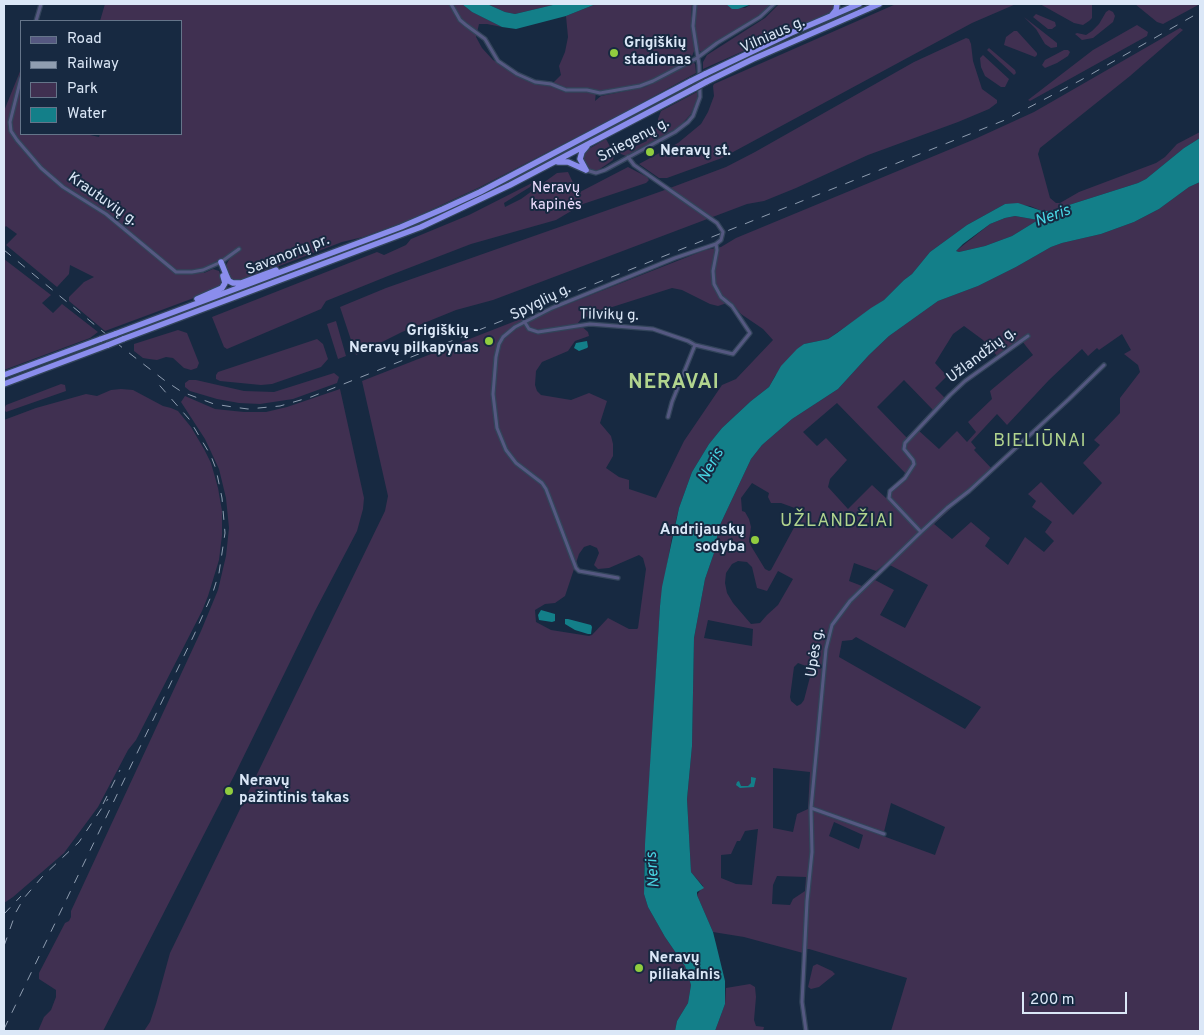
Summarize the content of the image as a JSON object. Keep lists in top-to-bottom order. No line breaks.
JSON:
{"streets":{"highway":["Vilniaus g.","Savanorių pr."],"street":["Sniegenų g.","Krautuvių g.","Spyglių g.","Tilvikų g.","Užlandžių g.","Upės g."]},"crossings":[["Vilniaus g.","Savanorių pr."],["Spyglių g.","Tilvikų g."],["Užlandžių g.","Upės g."]],"districts":["NERAVAI","BIELIŪNAI","UŽLANDŽIAI"],"water":["Neris"],"parks":["Neravų kapinės"],"places":["Grigiškių stadionas","Neravų st.","Grigiškių - Neravų pilkapynas","Andrijauskų sodyba","Neravų pažintinis takas","Neravų piliakalnis"],"legend":["Road","Railway","Park","Water"],"scale_bar":"200 m"}
